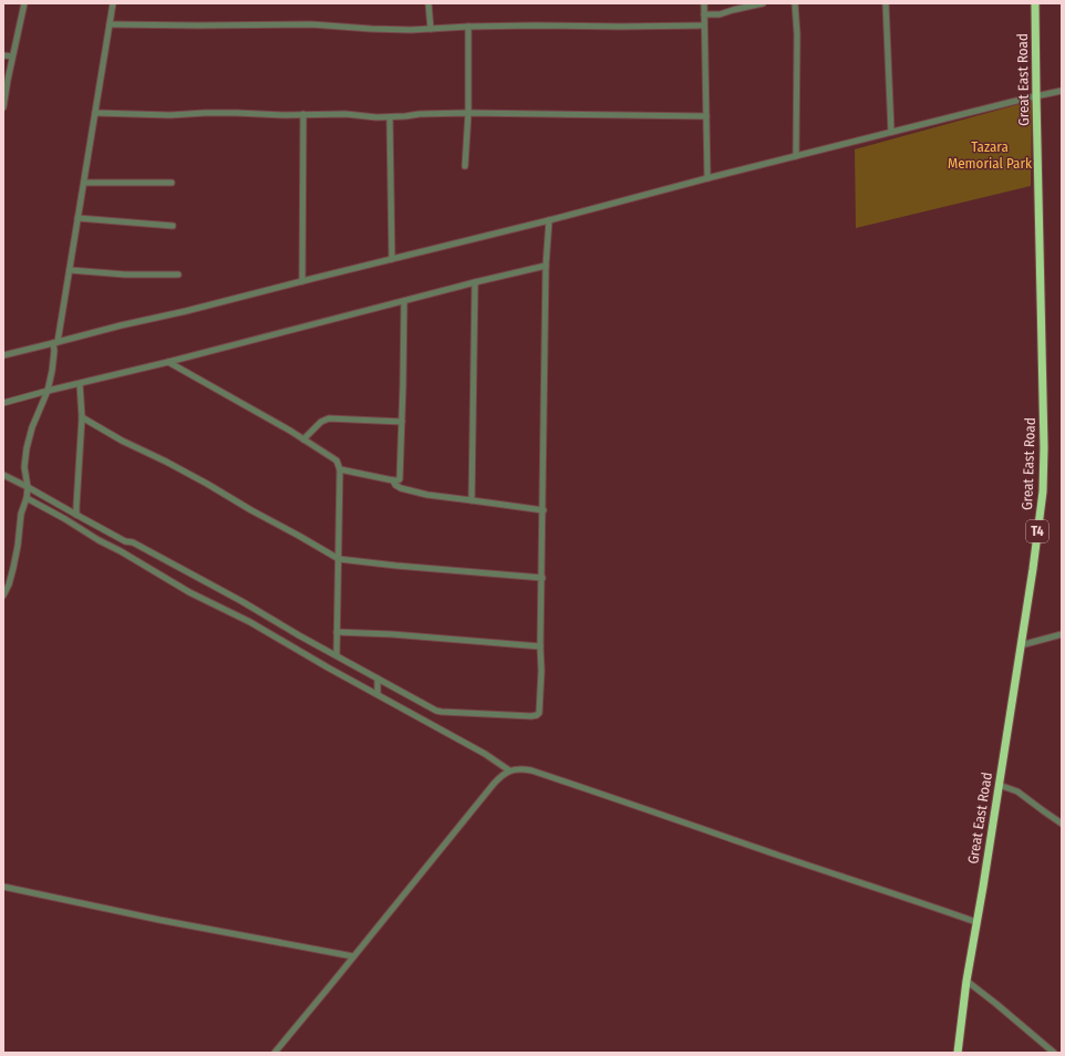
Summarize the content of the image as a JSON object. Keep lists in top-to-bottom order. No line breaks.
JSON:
{"streets":{"highway":["Great East Road","T4"]},"parks":["Tazara Memorial Park"]}
